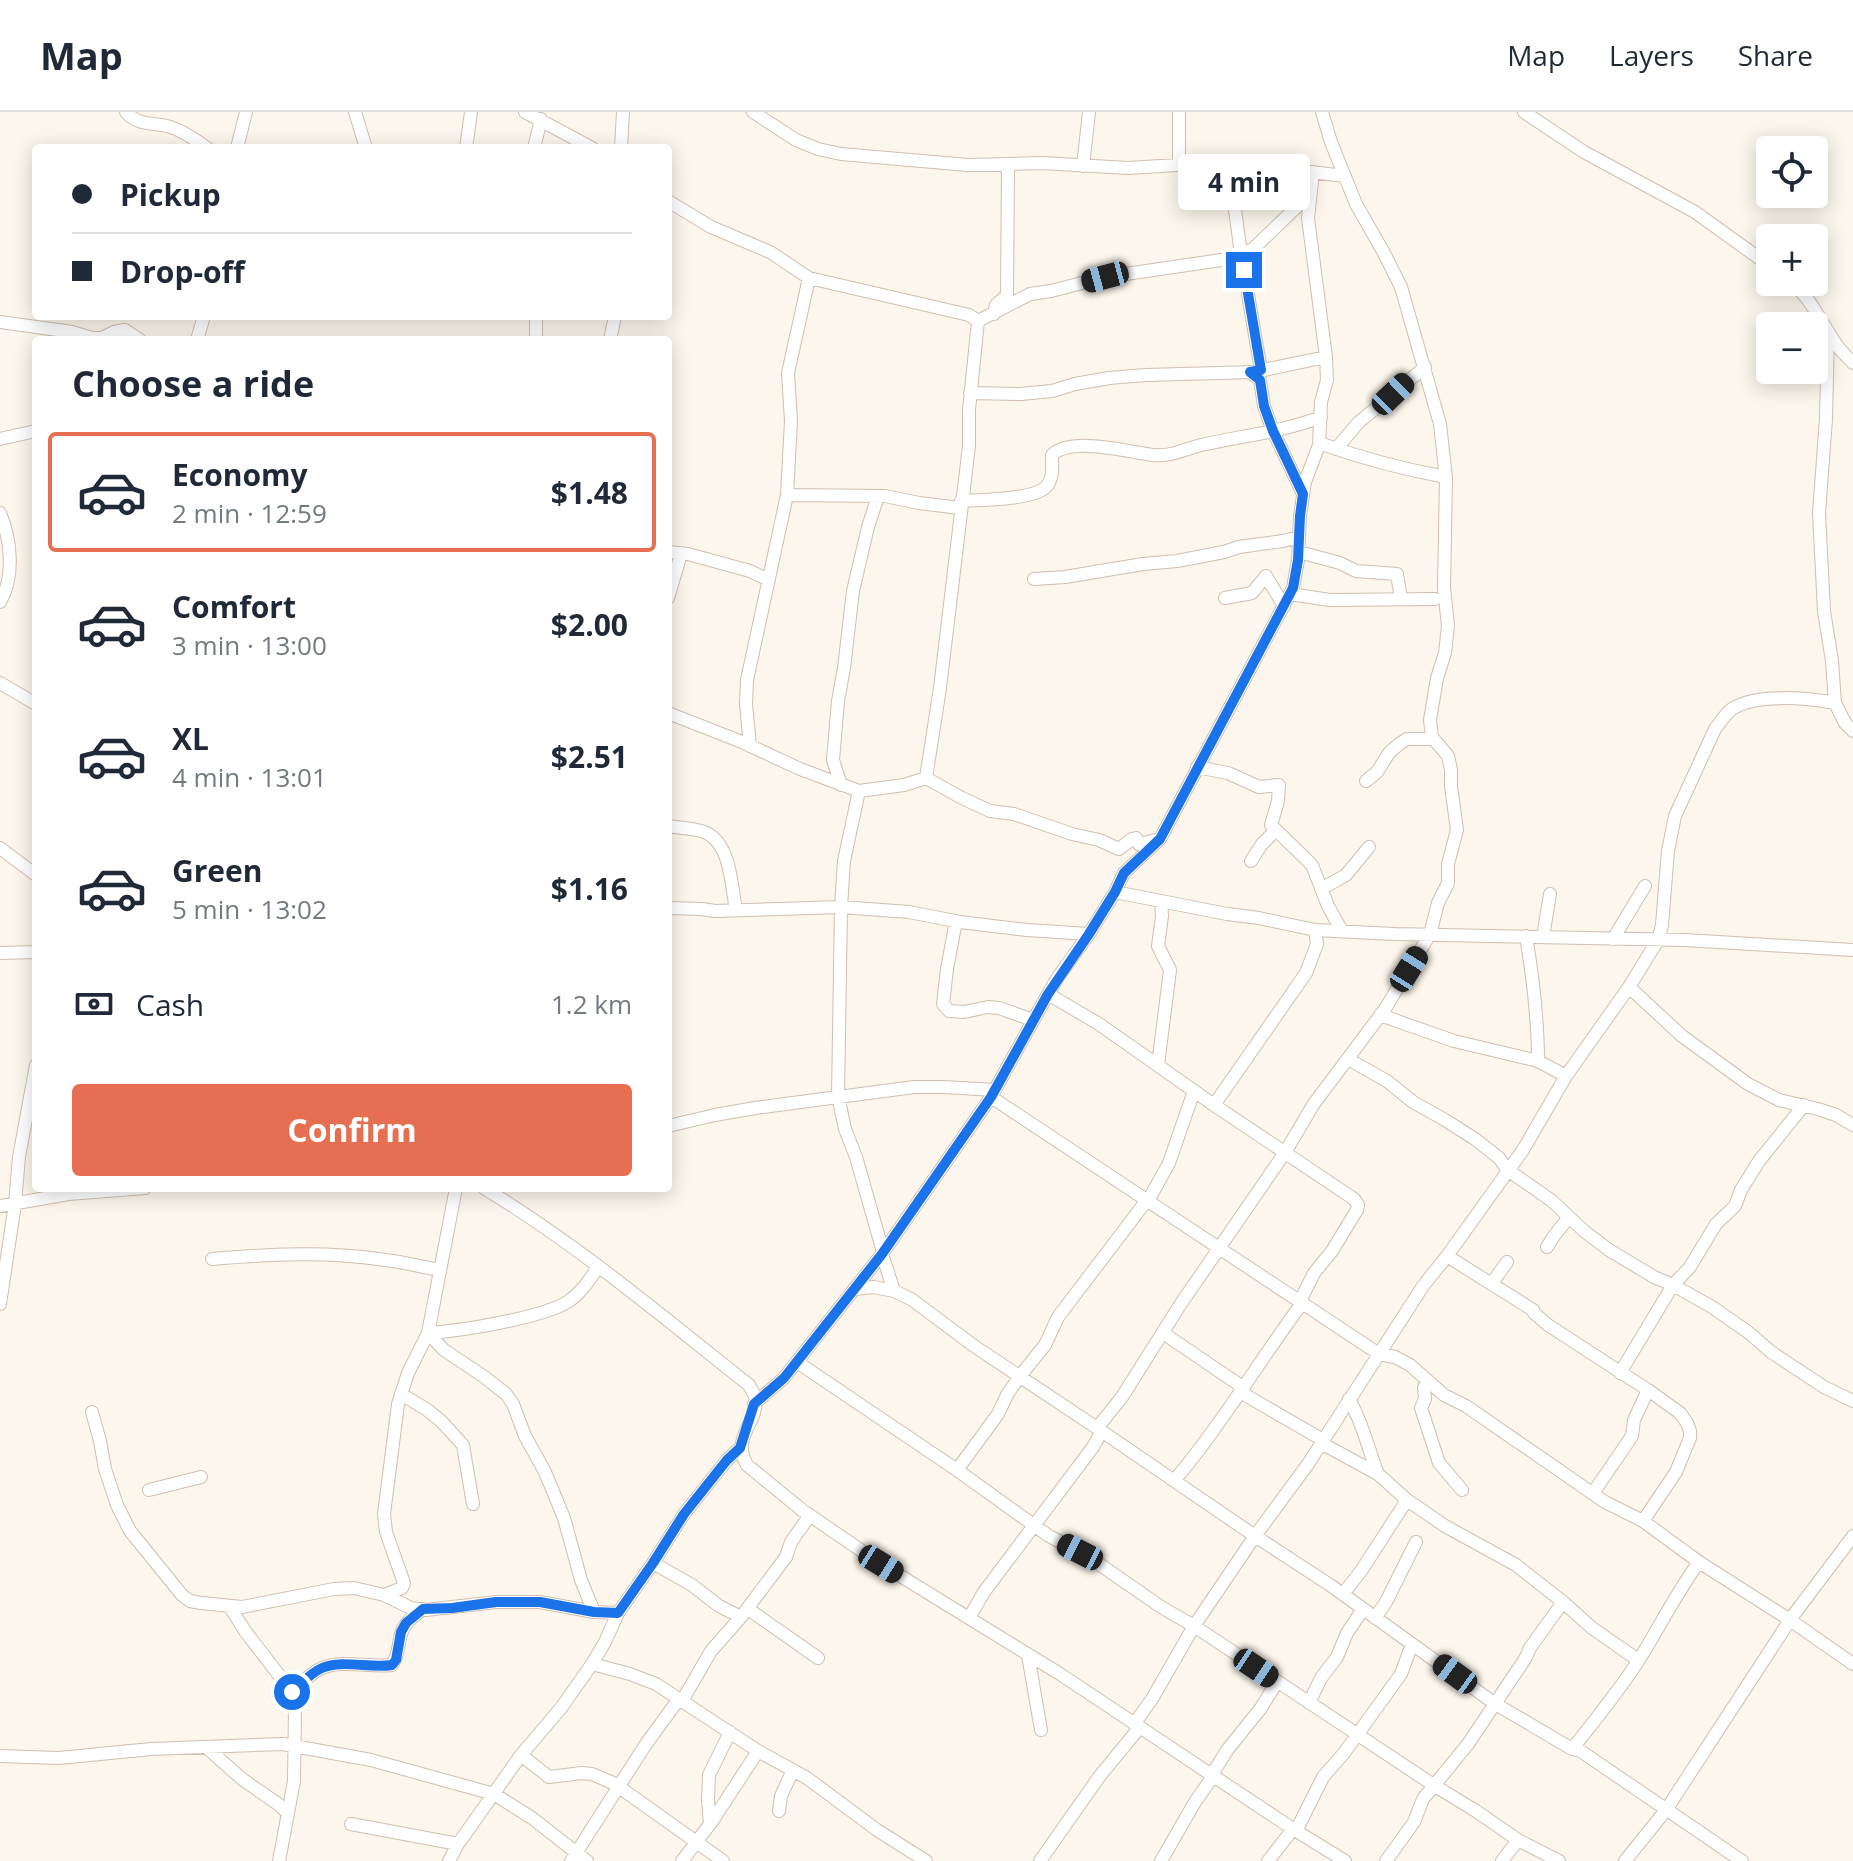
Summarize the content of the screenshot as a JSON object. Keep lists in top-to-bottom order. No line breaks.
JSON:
{"page":{"header":"Map","nav":["Map","Layers","Share"],"map_buttons":["+","−"],"banner":["Pickup","Drop-off"],"bubble":"4 min","heading":"Choose a ride","list":[{"name":"Economy","note":"2 min · 12:59","value":"$1.48"},{"name":"Comfort","note":"3 min · 13:00","value":"$2.00"},{"name":"XL","note":"4 min · 13:01","value":"$2.51"},{"name":"Green","note":"5 min · 13:02","value":"$1.16"}],"pay":["Cash","1.2 km"],"buttons":"Confirm"}}
